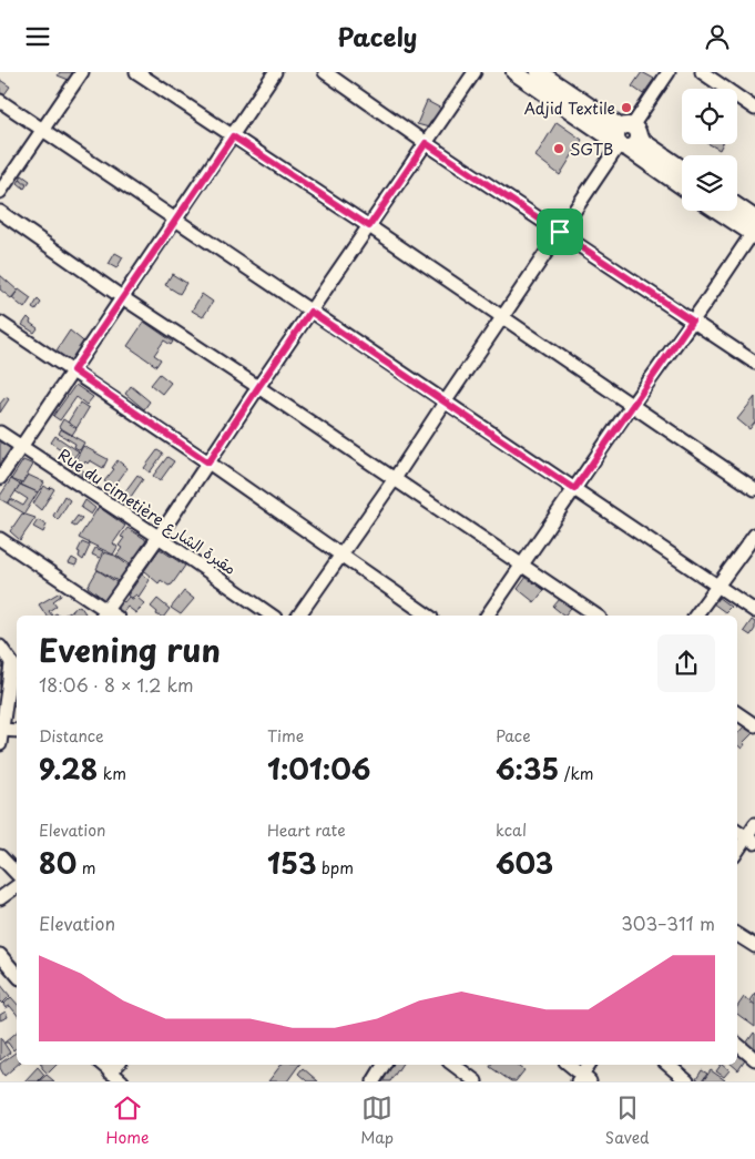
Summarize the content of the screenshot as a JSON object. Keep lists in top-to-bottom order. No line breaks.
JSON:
{"streets":{"street":["Rue du cimetière مقبرة الشارع"]},"places":["Adjid Textile","SGTB"],"page":{"header":"Pacely","heading":["Evening run","18:06 · 8 × 1.2 km"],"stats":[["Distance","9.28 km"],["Time","1:01:06"],["Pace","6:35 /km"],["Elevation","80 m"],["Heart rate","153 bpm"],["kcal","603"]],"chart":["Elevation","303–311 m"],"tabs":["Home","Map","Saved"]}}
